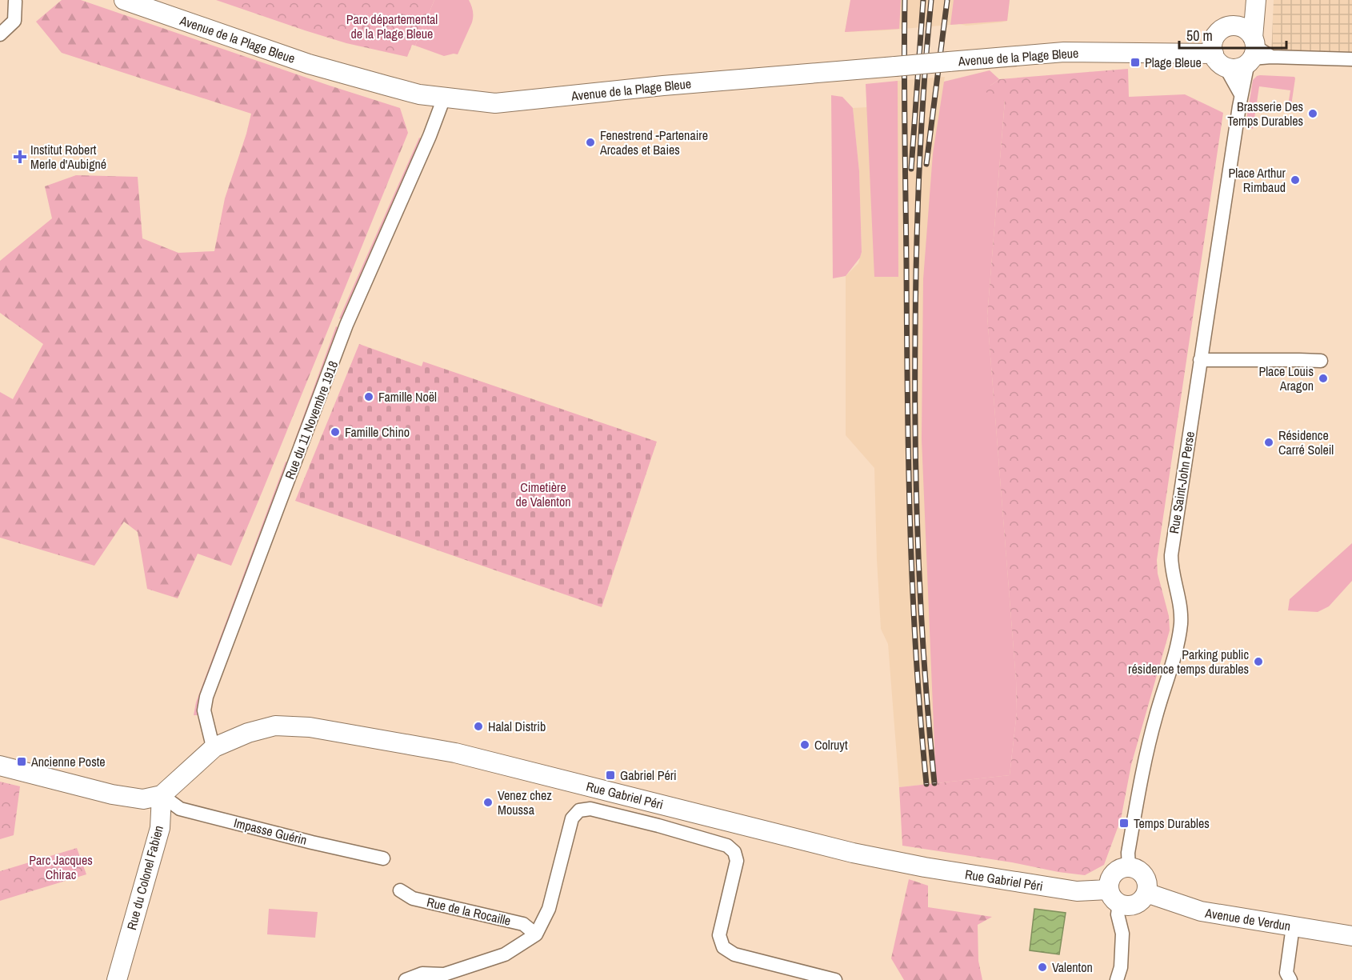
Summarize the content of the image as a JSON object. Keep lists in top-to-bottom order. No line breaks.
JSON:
{"streets":{"street":["Avenue de la Plage Bleue","Rue du 11 Novembre 1918","Rue Saint-John Perse","Rue Gabriel Péri","Impasse Guérin","Rue du Colonel Fabien","Rue de la Rocaille","Avenue de Verdun"]},"crossings":[["Avenue de la Plage Bleue","Rue du 11 Novembre 1918"],["Avenue de la Plage Bleue","Rue Saint-John Perse"],["Rue du 11 Novembre 1918","Rue Gabriel Péri"],["Rue Saint-John Perse","Rue Gabriel Péri"],["Rue Saint-John Perse","Avenue de Verdun"],["Rue Gabriel Péri","Impasse Guérin"],["Rue Gabriel Péri","Rue du Colonel Fabien"],["Rue Gabriel Péri","Avenue de Verdun"],["Impasse Guérin","Rue du Colonel Fabien"]],"parks":["Parc départemental de la Plage Bleue","Cimetière de Valenton","Parc Jacques Chirac"],"places":{"transit":["Plage Bleue","Ancienne Poste","Gabriel Péri","Temps Durables"],"other":["Brasserie Des Temps Durables","Fenestrend -Partenaire Arcades et Baies","Place Arthur Rimbaud","Place Louis Aragon","Famille Noël","Famille Chino","Résidence Carré Soleil","Parking public résidence temps durables","Halal Distrib","Colruyt","Venez chez Moussa","Valenton"],"health":["Institut Robert Merle d'Aubigné"]},"scale_bar":"50 m"}
